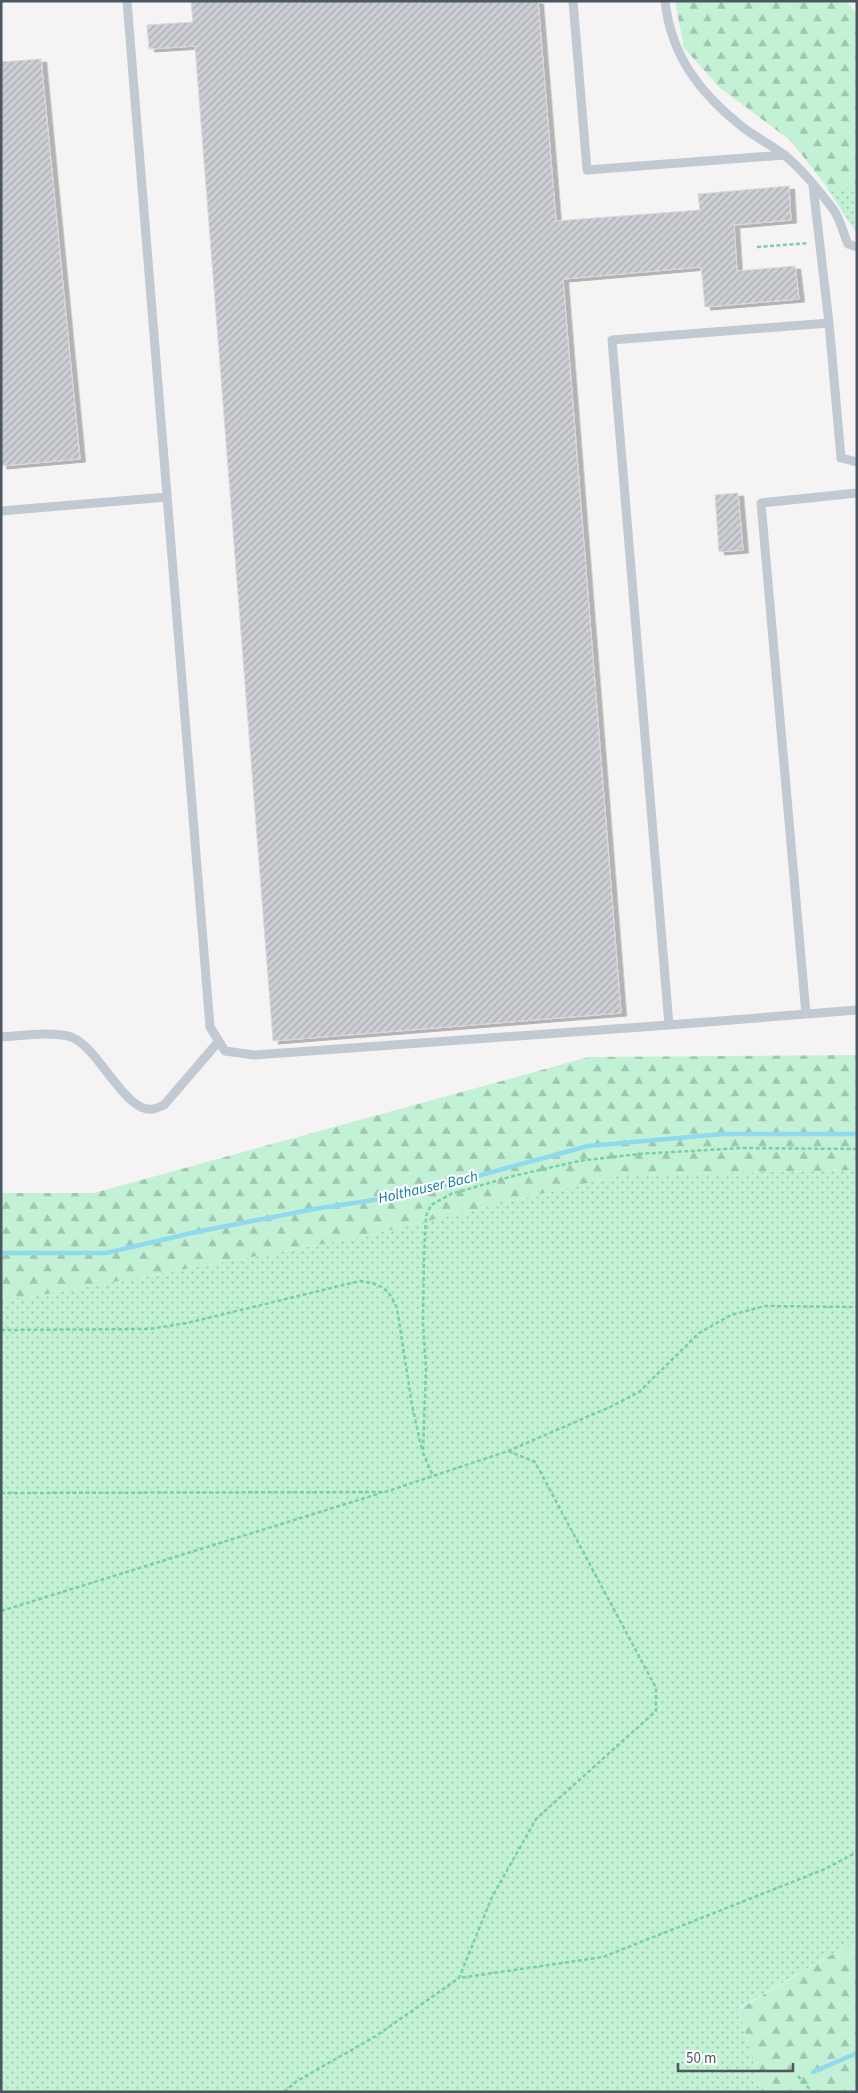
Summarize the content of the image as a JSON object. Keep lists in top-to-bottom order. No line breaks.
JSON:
{"water":["Holthauser Bach"],"scale_bar":"50 m"}
